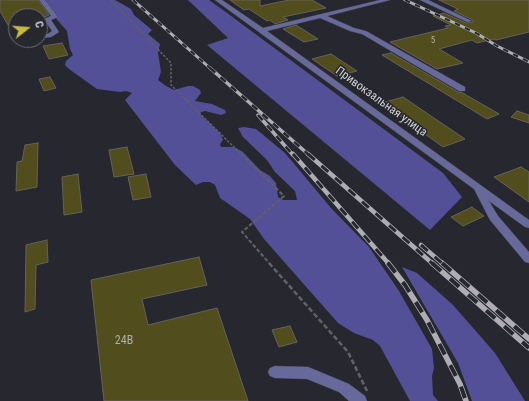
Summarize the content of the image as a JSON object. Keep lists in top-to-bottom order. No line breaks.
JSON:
{"streets":{"street":["Привокзальная улица"]},"house_numbers":["5","24В"],"north":"right"}
